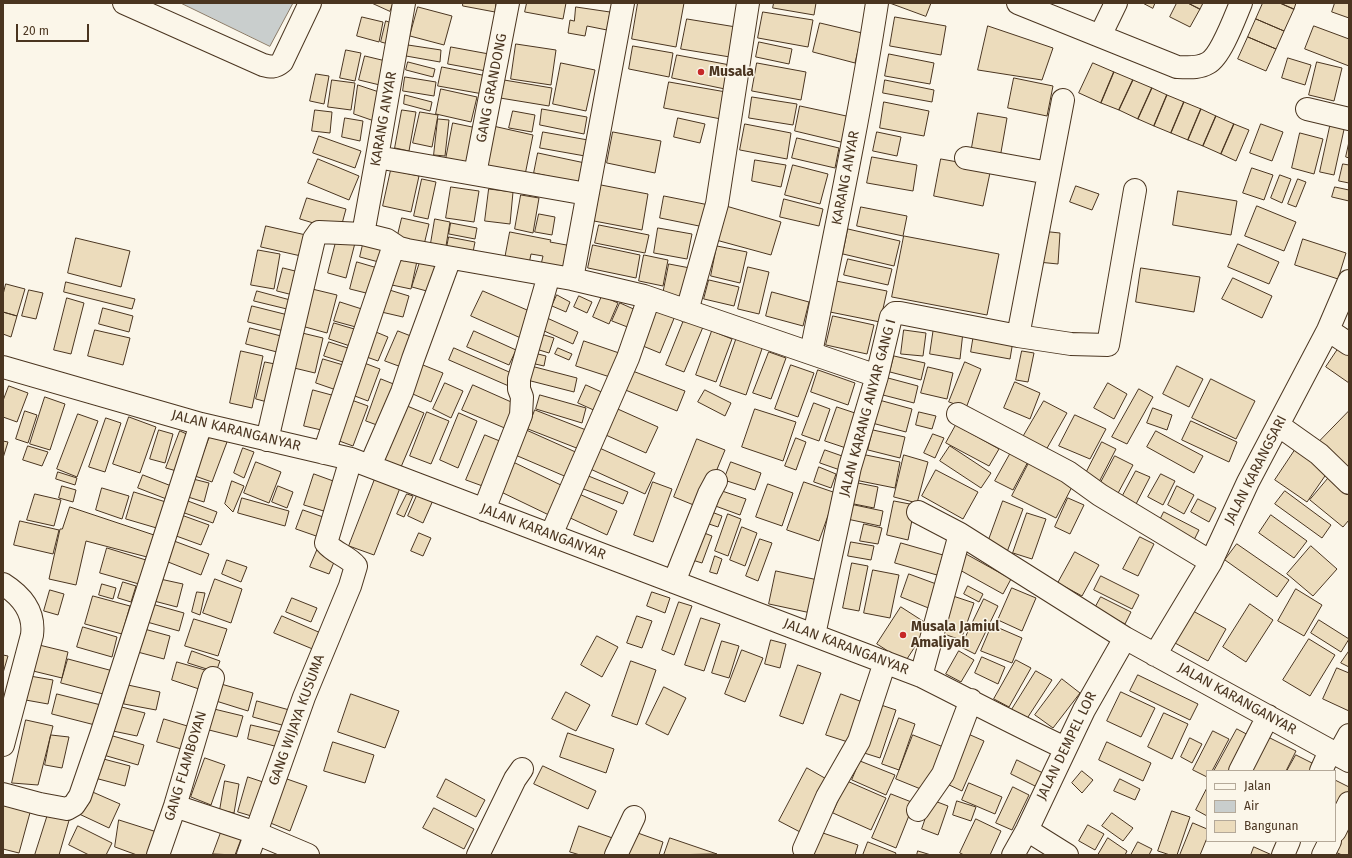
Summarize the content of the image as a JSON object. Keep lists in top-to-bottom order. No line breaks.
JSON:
{"streets":{"street":["GANG GRANDONG","KARANG ANYAR","JALAN KARANG ANYAR GANG I","JALAN KARANGANYAR","JALAN KARANGSARI","GANG WIJAYA KUSUMA","JALAN DEMPEL LOR","GANG FLAMBOYAN"]},"crossings":[["JALAN KARANG ANYAR GANG I","JALAN KARANGANYAR"],["JALAN KARANGANYAR","JALAN KARANGSARI"],["JALAN KARANGANYAR","GANG WIJAYA KUSUMA"],["JALAN KARANGANYAR","JALAN DEMPEL LOR"]],"places":["Musala","Musala Jamiul Amaliyah"],"legend":["Jalan","Air","Bangunan"],"scale_bar":"20 m"}
